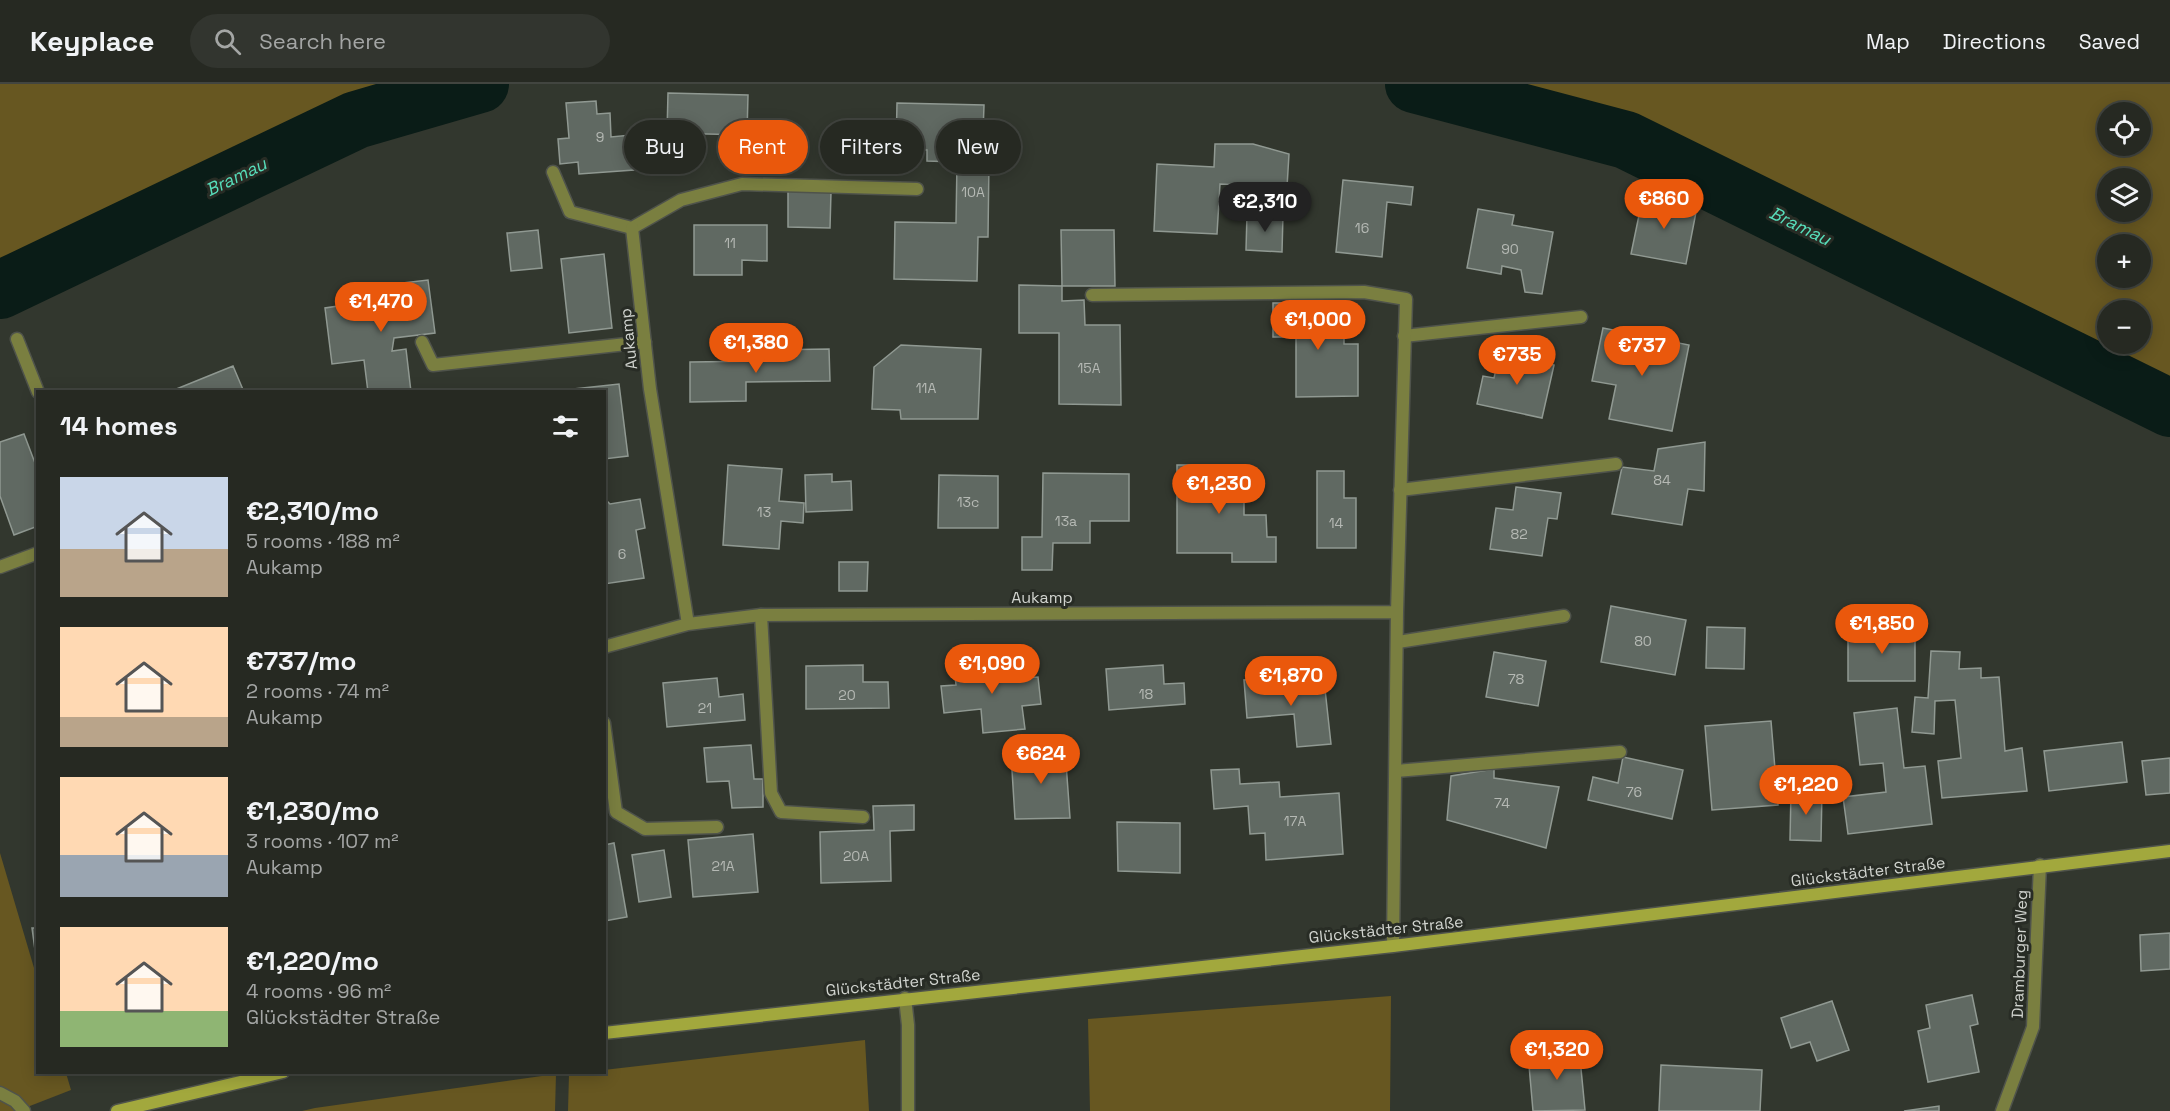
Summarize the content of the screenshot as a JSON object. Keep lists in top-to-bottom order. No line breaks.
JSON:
{"streets":{"street":["Aukamp","Glückstädter Straße","Dramburger Weg"]},"crossings":[["Glückstädter Straße","Dramburger Weg"]],"water":["Bramau"],"house_numbers":["9","10A","16","11","90","15A","11A","84","13c","13","13a","14","82","6","80","78","18","20","21","76","74","17A","20A","21A"],"page":{"header":"Keyplace","search":"Search here","nav":["Map","Directions","Saved"],"map_buttons":["+","−"],"chip":["Buy","Rent","Filters","New"],"price":["€860","€2,310","€1,470","€1,000","€1,380","€737","€735","€1,230","€1,850","€1,090","€1,870","€624","€1,220","€1,320"],"heading":"14 homes","list":[{"name":"€2,310/mo","note":"5 rooms · 188 m² · Aukamp"},{"name":"€737/mo","note":"2 rooms · 74 m² · Aukamp"},{"name":"€1,230/mo","note":"3 rooms · 107 m² · Aukamp"},{"name":"€1,220/mo","note":"4 rooms · 96 m² · Glückstädter Straße"}]}}
